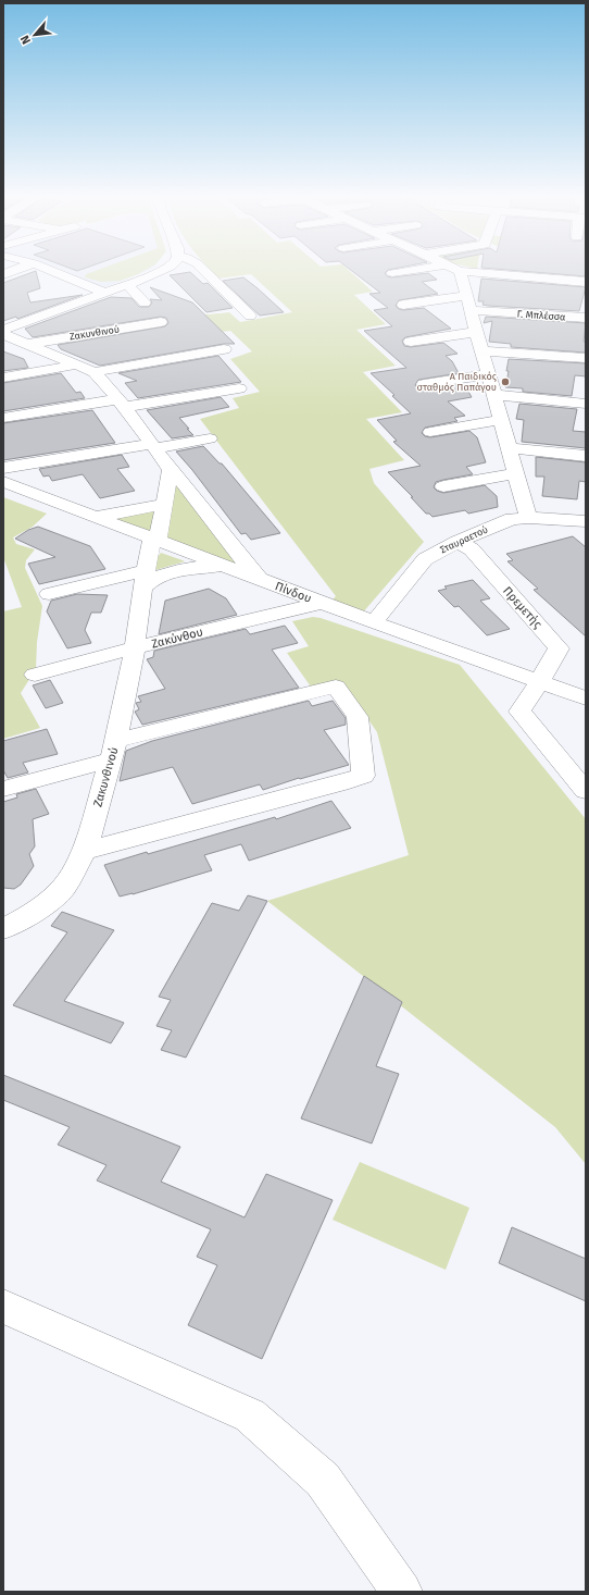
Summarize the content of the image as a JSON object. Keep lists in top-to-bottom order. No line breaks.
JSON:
{"streets":{"street":["Γ. Μπλέσσα","Ζακυνθινού","Σταυραετού","Πίνδου","Πρεμετής","Ζακύνθου"]},"crossings":[["Ζακυνθινού","Πίνδου"],["Ζακυνθινού","Ζακύνθου"],["Σταυραετού","Πίνδου"],["Σταυραετού","Πρεμετής"],["Πίνδου","Πρεμετής"],["Πίνδου","Ζακύνθου"]],"places":["Α Παιδικός σταθμός Παπάγου"],"north":"bottom left"}
